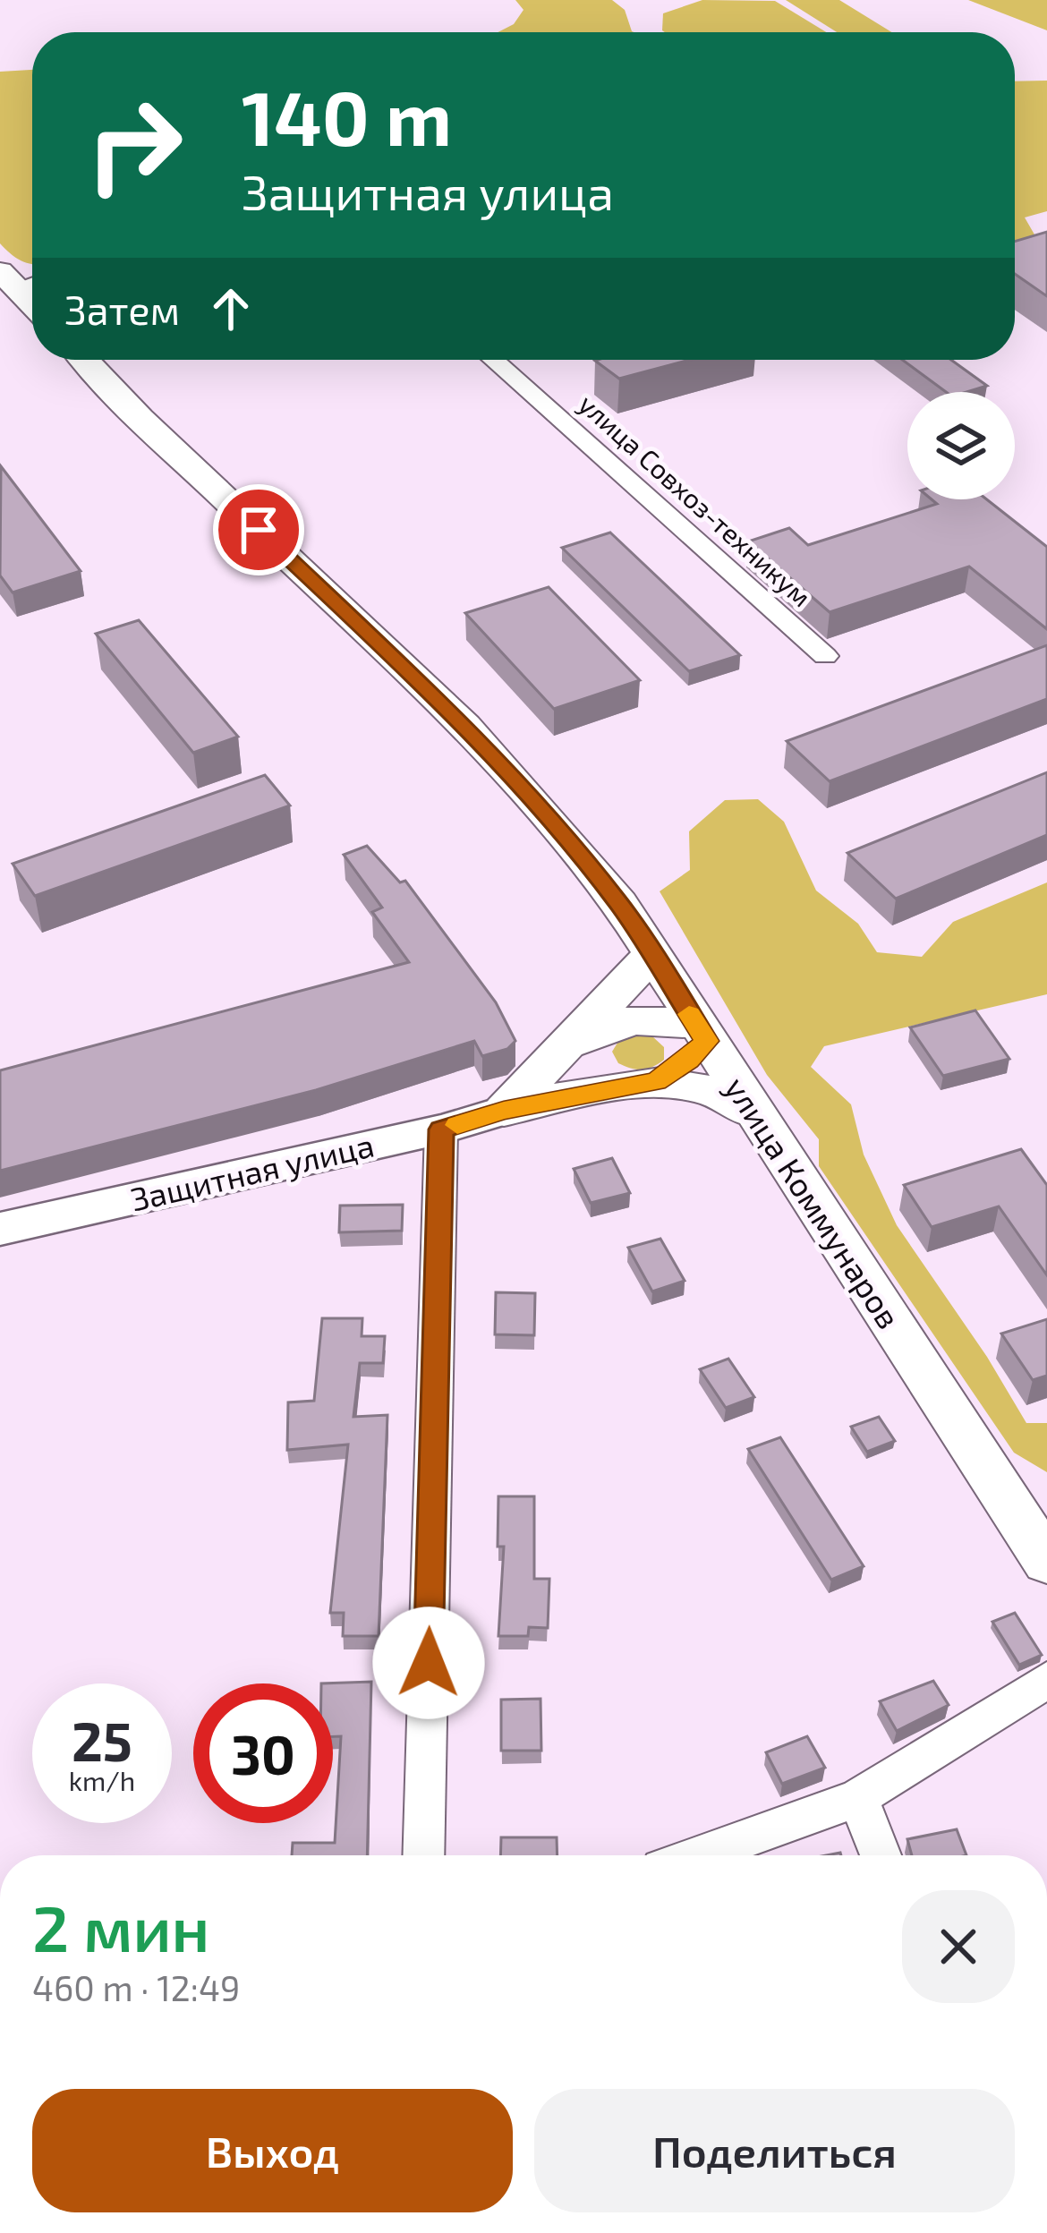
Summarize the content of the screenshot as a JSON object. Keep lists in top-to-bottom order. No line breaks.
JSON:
{"streets":{"main road":["улица Коммунаров"],"street":["улица Совхоз-техникум","Защитная улица"]},"page":{"turn":["140 m","Защитная улица"],"then":"Затем","speed":"25 km/h","limit":"30","heading":["2 мин","460 m · 12:49"],"buttons":["Выход","Поделиться"]}}
